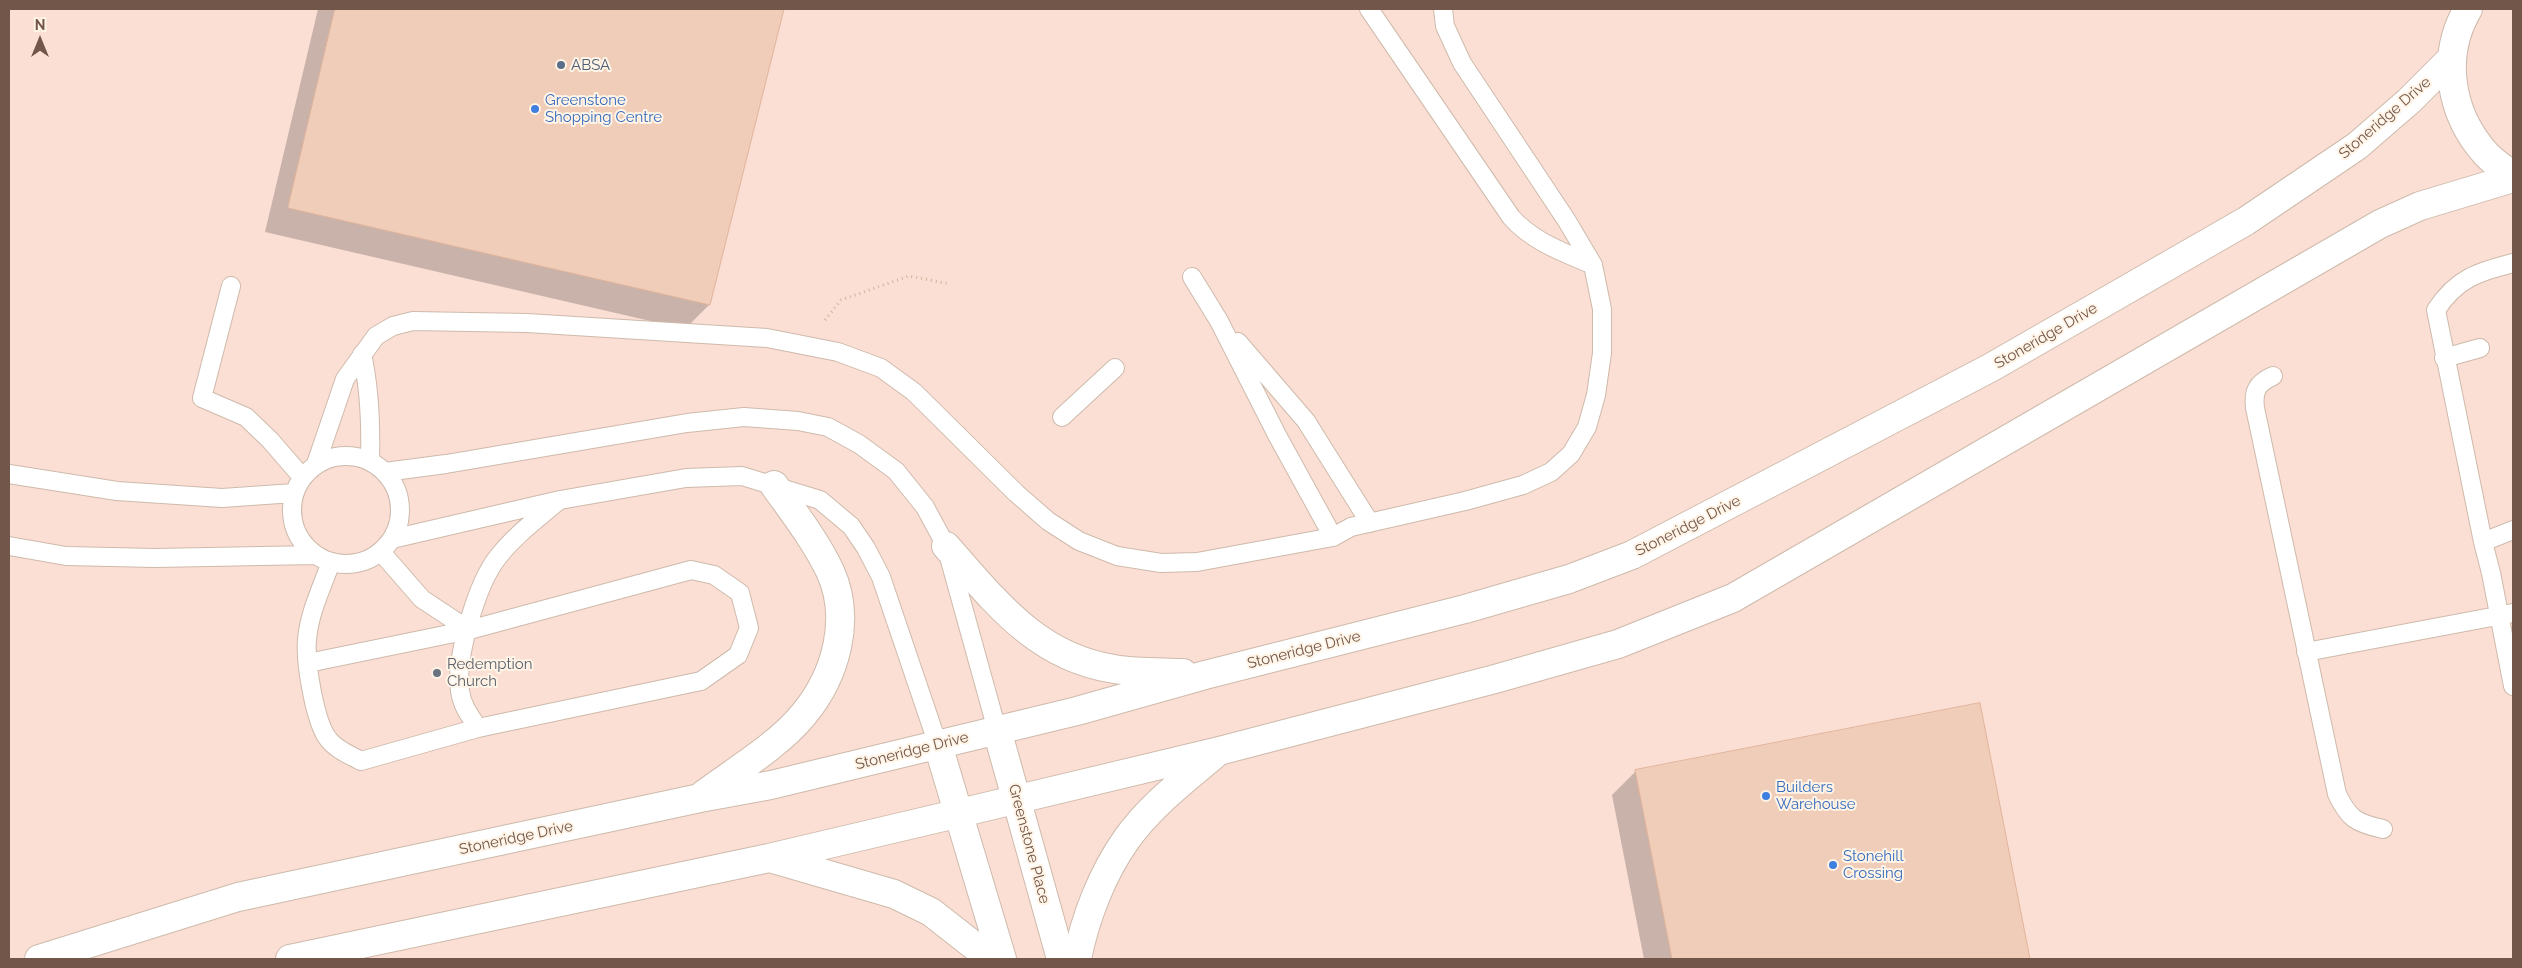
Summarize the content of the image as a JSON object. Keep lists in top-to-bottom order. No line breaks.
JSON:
{"streets":{"street":["Stoneridge Drive","Greenstone Place"]},"crossings":[["Stoneridge Drive","Greenstone Place"]],"places":["ABSA","Greenstone Shopping Centre","Redemption Church","Builders Warehouse","Stonehill Crossing"],"north":"top"}
